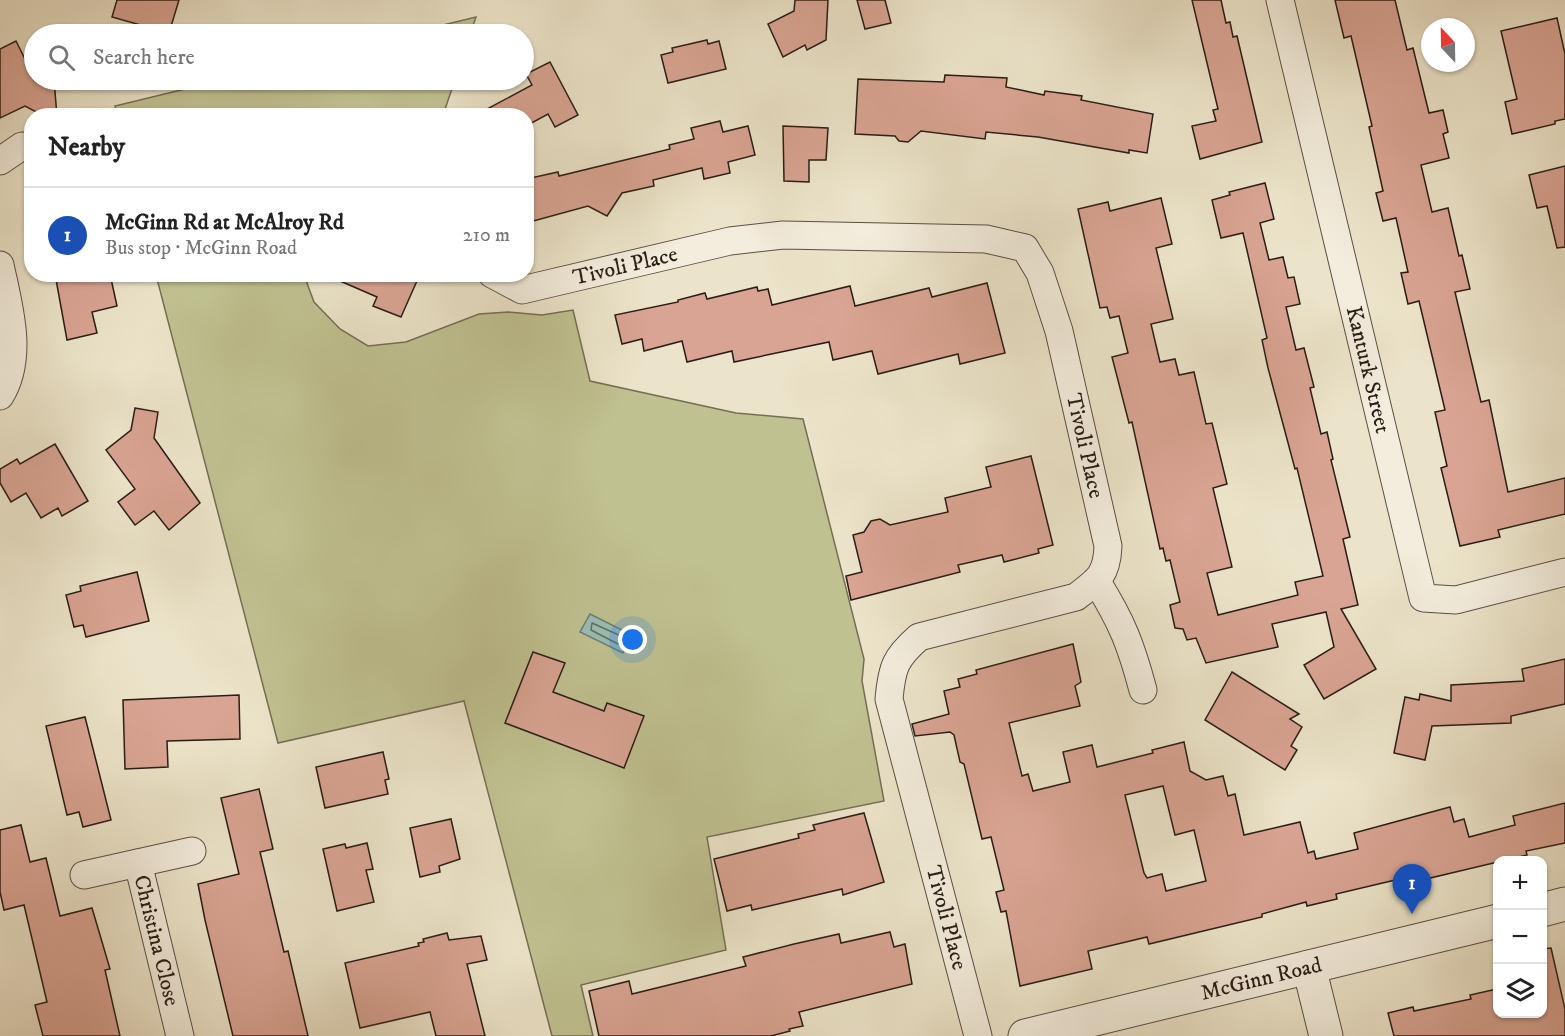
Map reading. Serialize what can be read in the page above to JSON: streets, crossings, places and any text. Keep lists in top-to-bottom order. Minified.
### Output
{"streets":{"street":["Tivoli Place","Kanturk Street","Christina Close","McGinn Road"]},"north":"top","page":{"search":"Search here","heading":"Nearby","list":[{"mark":"1","name":"McGinn Rd at McAlroy Rd","note":"Bus stop · McGinn Road","value":"210 m"}],"map_buttons":["+","−"],"pins":"1"}}
